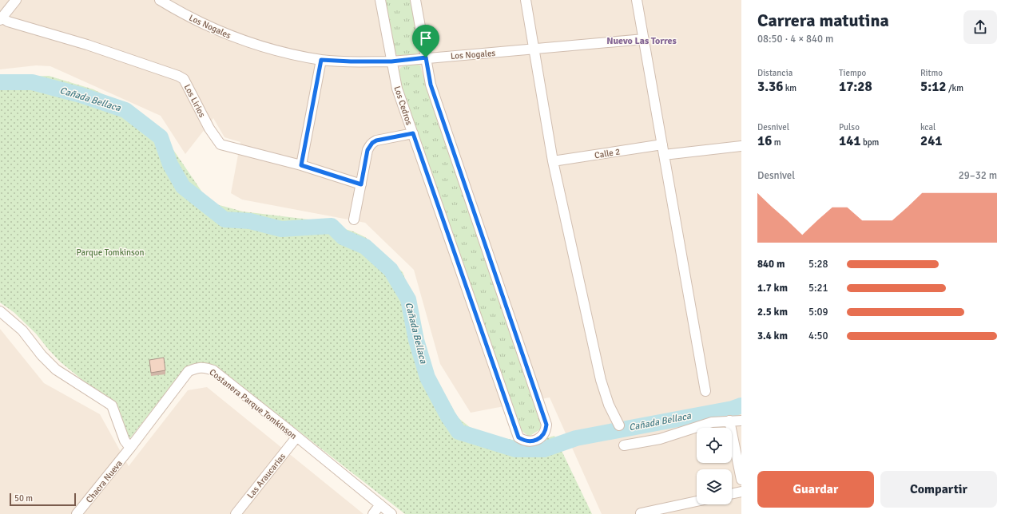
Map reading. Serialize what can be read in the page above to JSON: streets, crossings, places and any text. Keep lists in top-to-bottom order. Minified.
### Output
{"streets":{"street":["Los Nogales","Los Lirios","Los Cedros","Calle 2","Costanera Parque Tomkinson","Las Araucarias","Chacra Nueva"]},"crossings":[["Los Nogales","Los Cedros"],["Costanera Parque Tomkinson","Las Araucarias"],["Costanera Parque Tomkinson","Chacra Nueva"]],"districts":["Nuevo Las Torres"],"water":["Cañada Bellaca"],"parks":["Parque Tomkinson"],"scale_bar":"50 m","page":{"heading":["Carrera matutina","08:50 · 4 × 840 m"],"stats":[["Distancia","3.36 km"],["Tiempo","17:28"],["Ritmo","5:12 /km"],["Desnivel","16 m"],["Pulso","141 bpm"],["kcal","241"]],"chart":["Desnivel","29–32 m"],"list":[{"name":"840 m","note":"5:28"},{"name":"1.7 km","note":"5:21"},{"name":"2.5 km","note":"5:09"},{"name":"3.4 km","note":"4:50"}],"buttons":["Guardar","Compartir"],"scale":"50 m"}}
